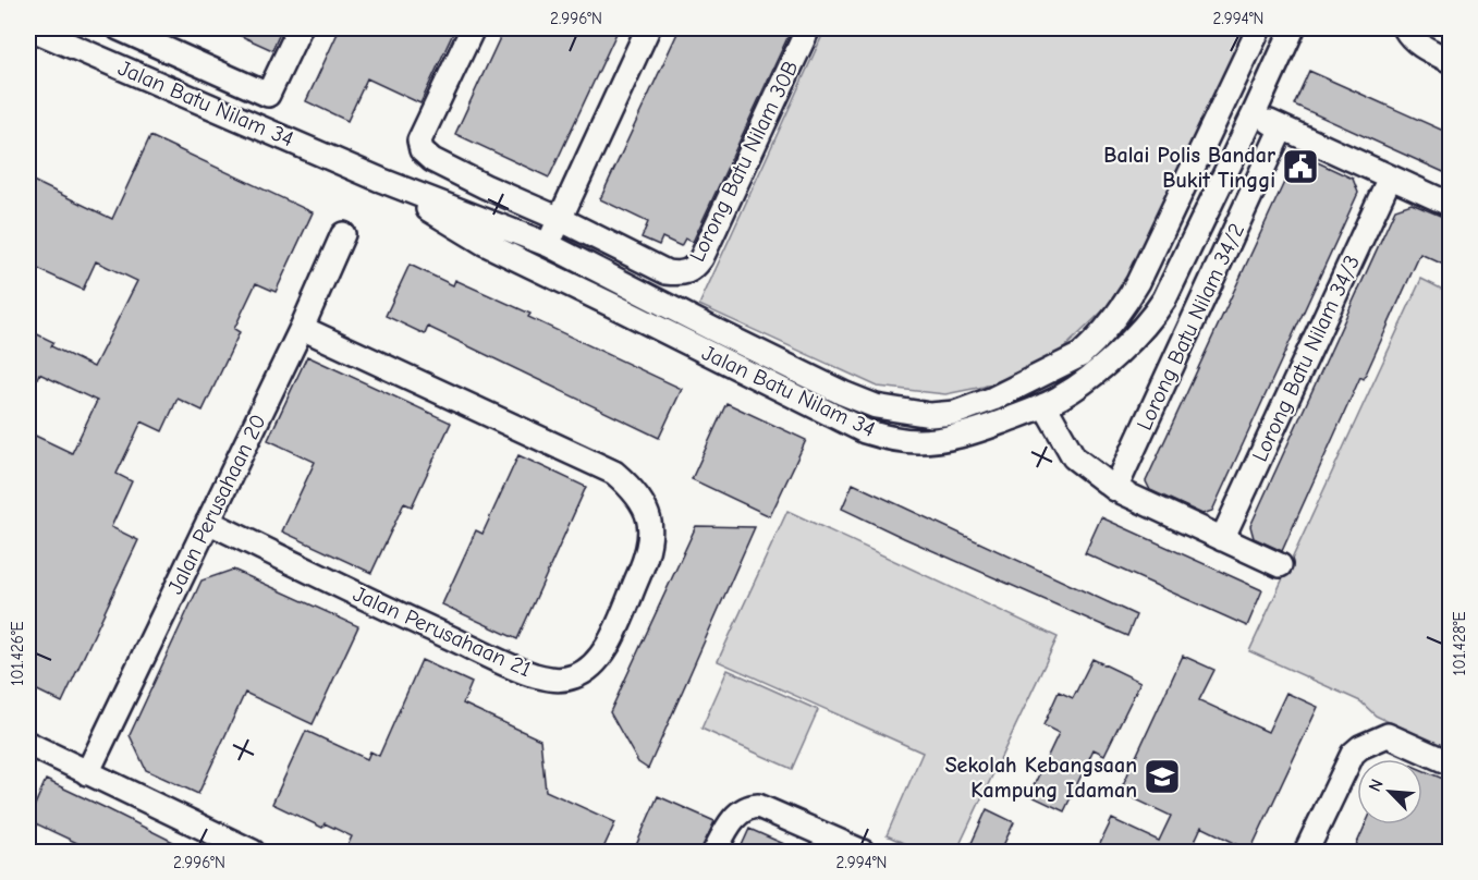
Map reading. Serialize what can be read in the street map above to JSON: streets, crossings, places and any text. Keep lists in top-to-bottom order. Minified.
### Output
{"streets":{"street":["Jalan Batu Nilam 34","Lorong Batu Nilam 30B","Lorong Batu Nilam 34/2","Lorong Batu Nilam 34/3","Jalan Perusahaan 20","Jalan Perusahaan 21"]},"crossings":[["Jalan Perusahaan 20","Jalan Perusahaan 21"]],"places":{"public building":["Balai Polis Bandar Bukit Tinggi"],"school or university":["Sekolah Kebangsaan Kampung Idaman"]},"north":"top left","coordinates":["2.996°N","2.994°N","101.428°E","101.426°E"]}
